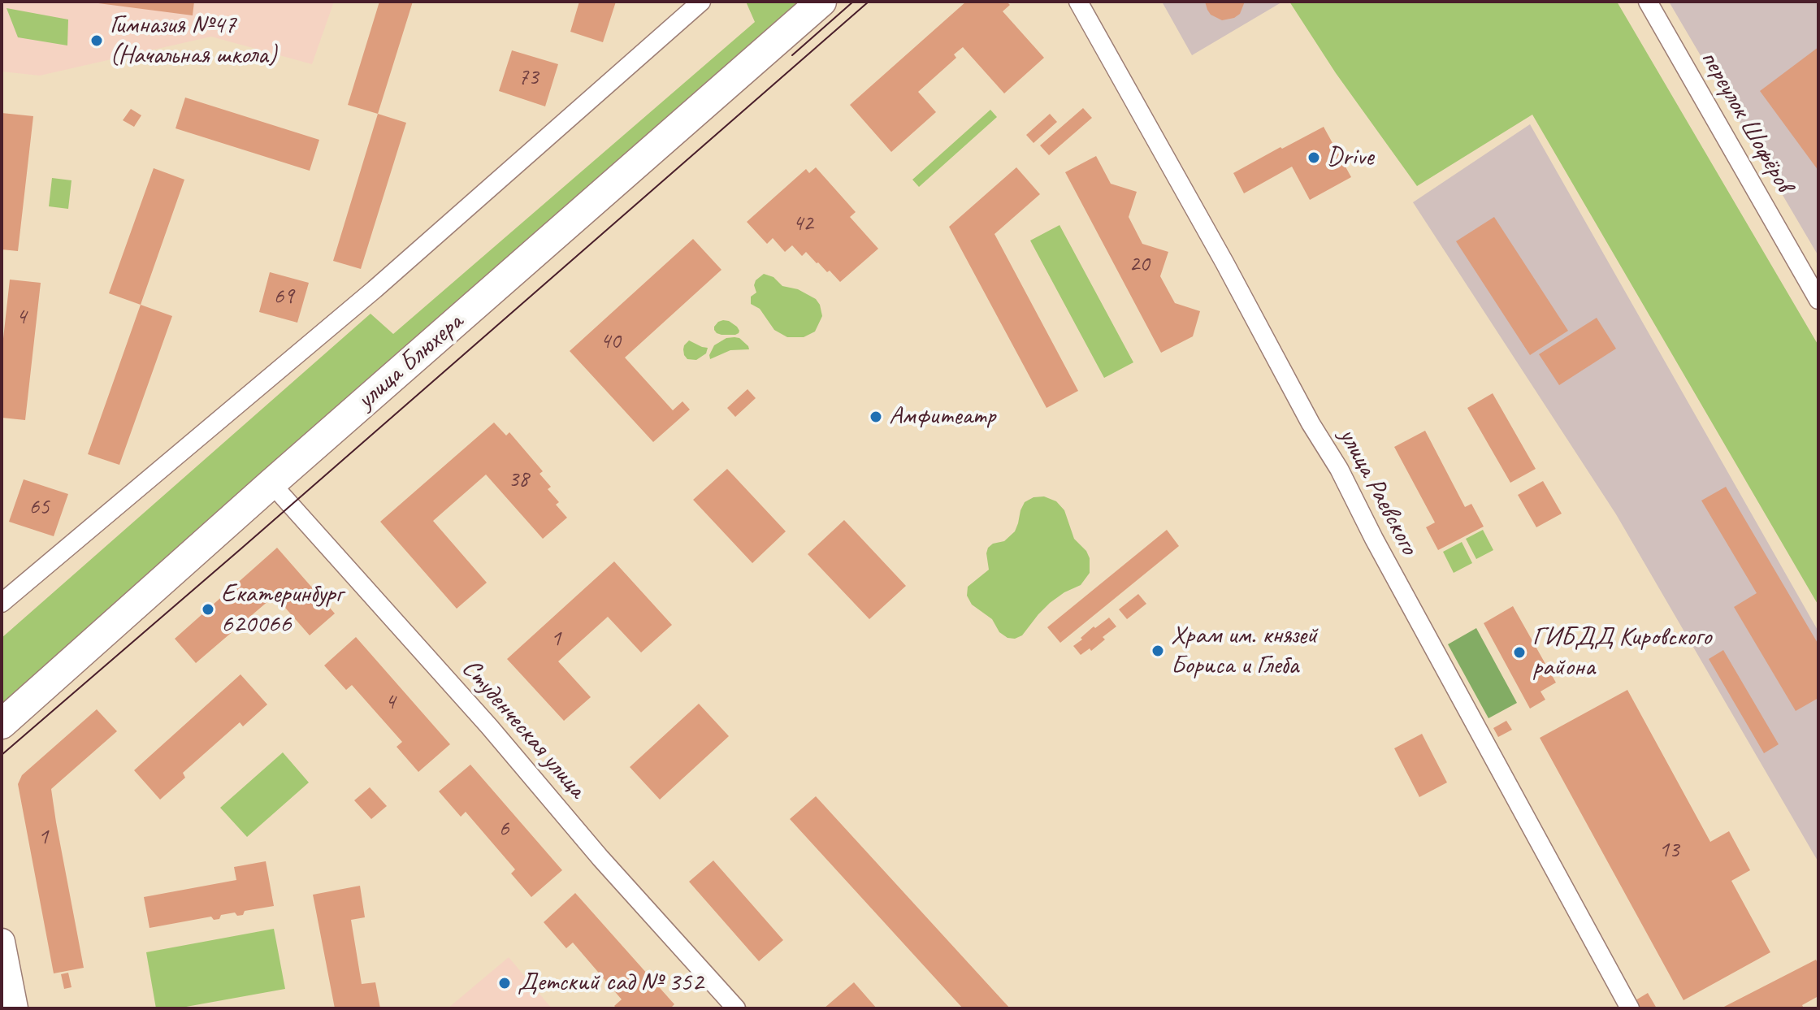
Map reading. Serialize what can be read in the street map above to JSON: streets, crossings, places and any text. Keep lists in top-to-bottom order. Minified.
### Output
{"streets":{"main road":["улица Блюхера"],"street":["переулок Шофёров","улица Раевского","Студенческая улица"]},"crossings":[["улица Блюхера","Студенческая улица"]],"places":["Гимназия №47 (Начальная школа)","Drive","Амфитеатр","Екатеринбург 620066","Храм им. князей Бориса и Глеба","ГИБДД Кировского района","Детский сад № 352"],"house_numbers":["73","42","20","69","4","40","38","65","1","4","6","1","13"]}
